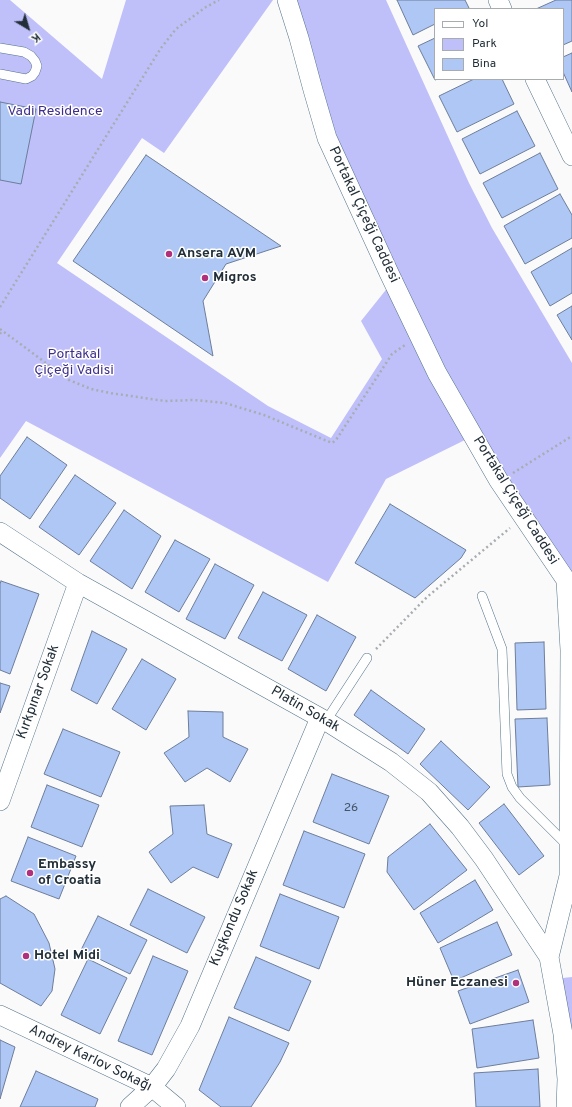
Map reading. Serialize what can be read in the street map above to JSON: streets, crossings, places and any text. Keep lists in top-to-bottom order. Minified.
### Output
{"streets":{"street":["Portakal Çiçeği Caddesi","Kırkpınar Sokak","Platin Sokak","Kuşkondu Sokak","Andrey Karlov Sokağı"]},"crossings":[["Portakal Çiçeği Caddesi","Platin Sokak"],["Kırkpınar Sokak","Platin Sokak"],["Platin Sokak","Kuşkondu Sokak"],["Kuşkondu Sokak","Andrey Karlov Sokağı"]],"parks":["Vadi Residence","Portakal Çiçeği Vadisi"],"places":["Ansera AVM","Migros","Embassy of Croatia","Hotel Midi","Hüner Eczanesi"],"house_numbers":["26"],"legend":["Yol","Park","Bina"],"north":"bottom right"}
